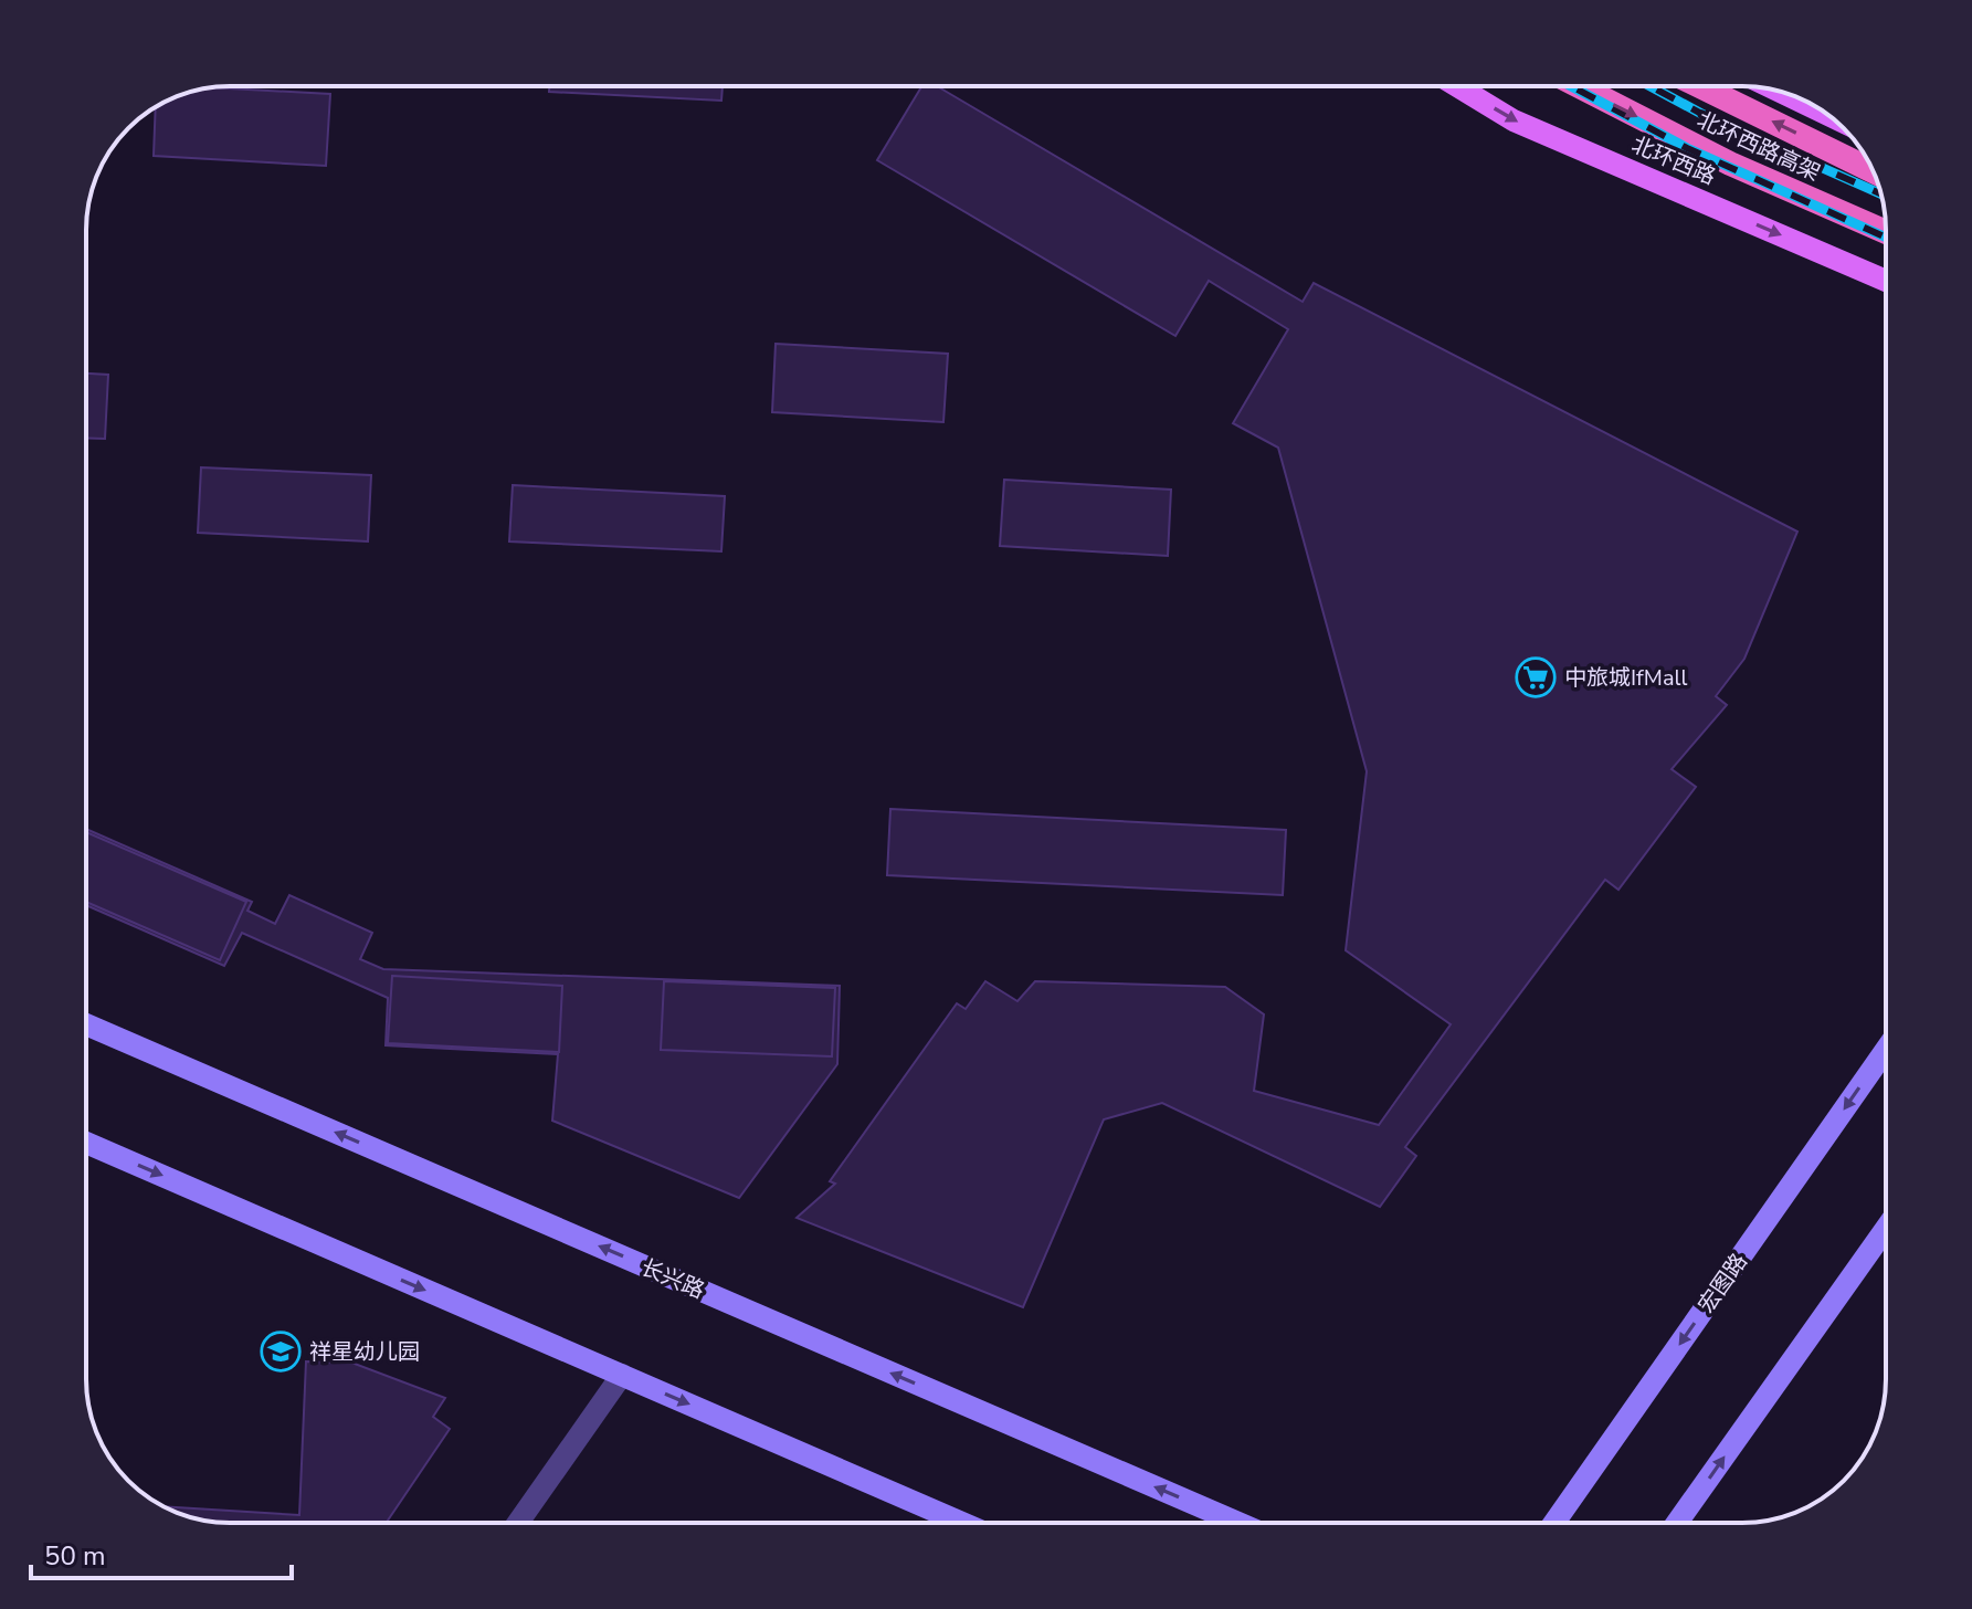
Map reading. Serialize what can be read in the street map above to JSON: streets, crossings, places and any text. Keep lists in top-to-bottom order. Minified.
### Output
{"streets":{"highway":["北环西路高架"],"main road":["北环西路","长兴路","宏图路"]},"one_way":["北环西路"],"places":{"supermarket":["中旅城IfMall"],"school or university":["祥星幼儿园"]},"scale_bar":"50 m"}
